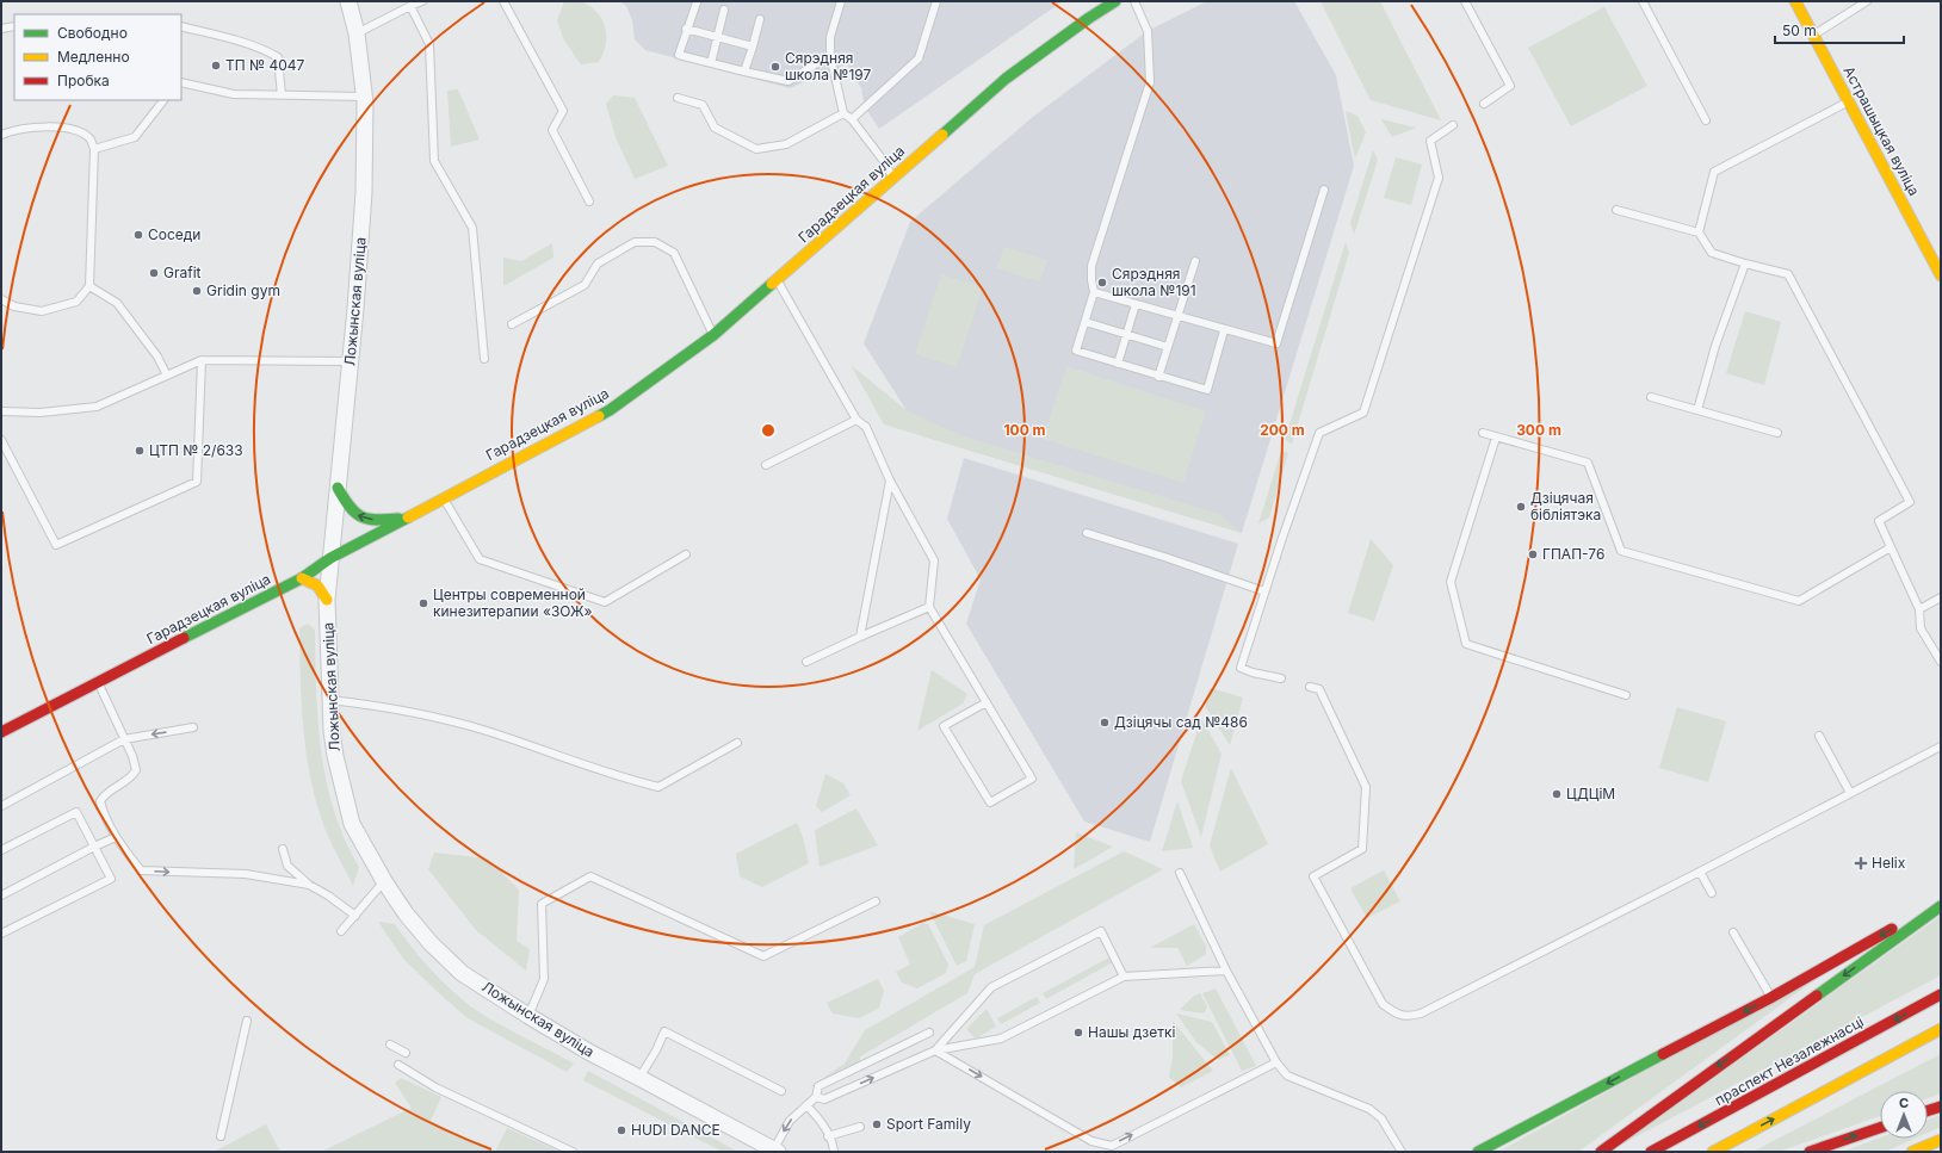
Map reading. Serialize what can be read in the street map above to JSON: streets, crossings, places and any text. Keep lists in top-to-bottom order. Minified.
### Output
{"streets":{"main road":["Астрашыцкая вуліца","Гарадзецкая вуліца","праспект Незалежнасці"],"street":["Ложынская вуліца"]},"crossings":[["Гарадзецкая вуліца","Ложынская вуліца"]],"places":{"other":["ТП № 4047","Сярэдняя школа №197","Соседи","Grafit","Сярэдняя школа №191","Gridin gym","ЦТП № 2/633","Дзіцячая бібліятэка","ГПАП-76","Центры современной кинезитерапии «ЗОЖ»","Дзіцячы сад №486","ЦДЦіМ","Нашы дзеткі","Sport Family","HUDI DANCE"],"health":["Helix"]},"legend":["Свободно","Медленно","Пробка"],"scale_bar":"50 m","north":"top","rings":["100 m","200 m","300 m"]}
